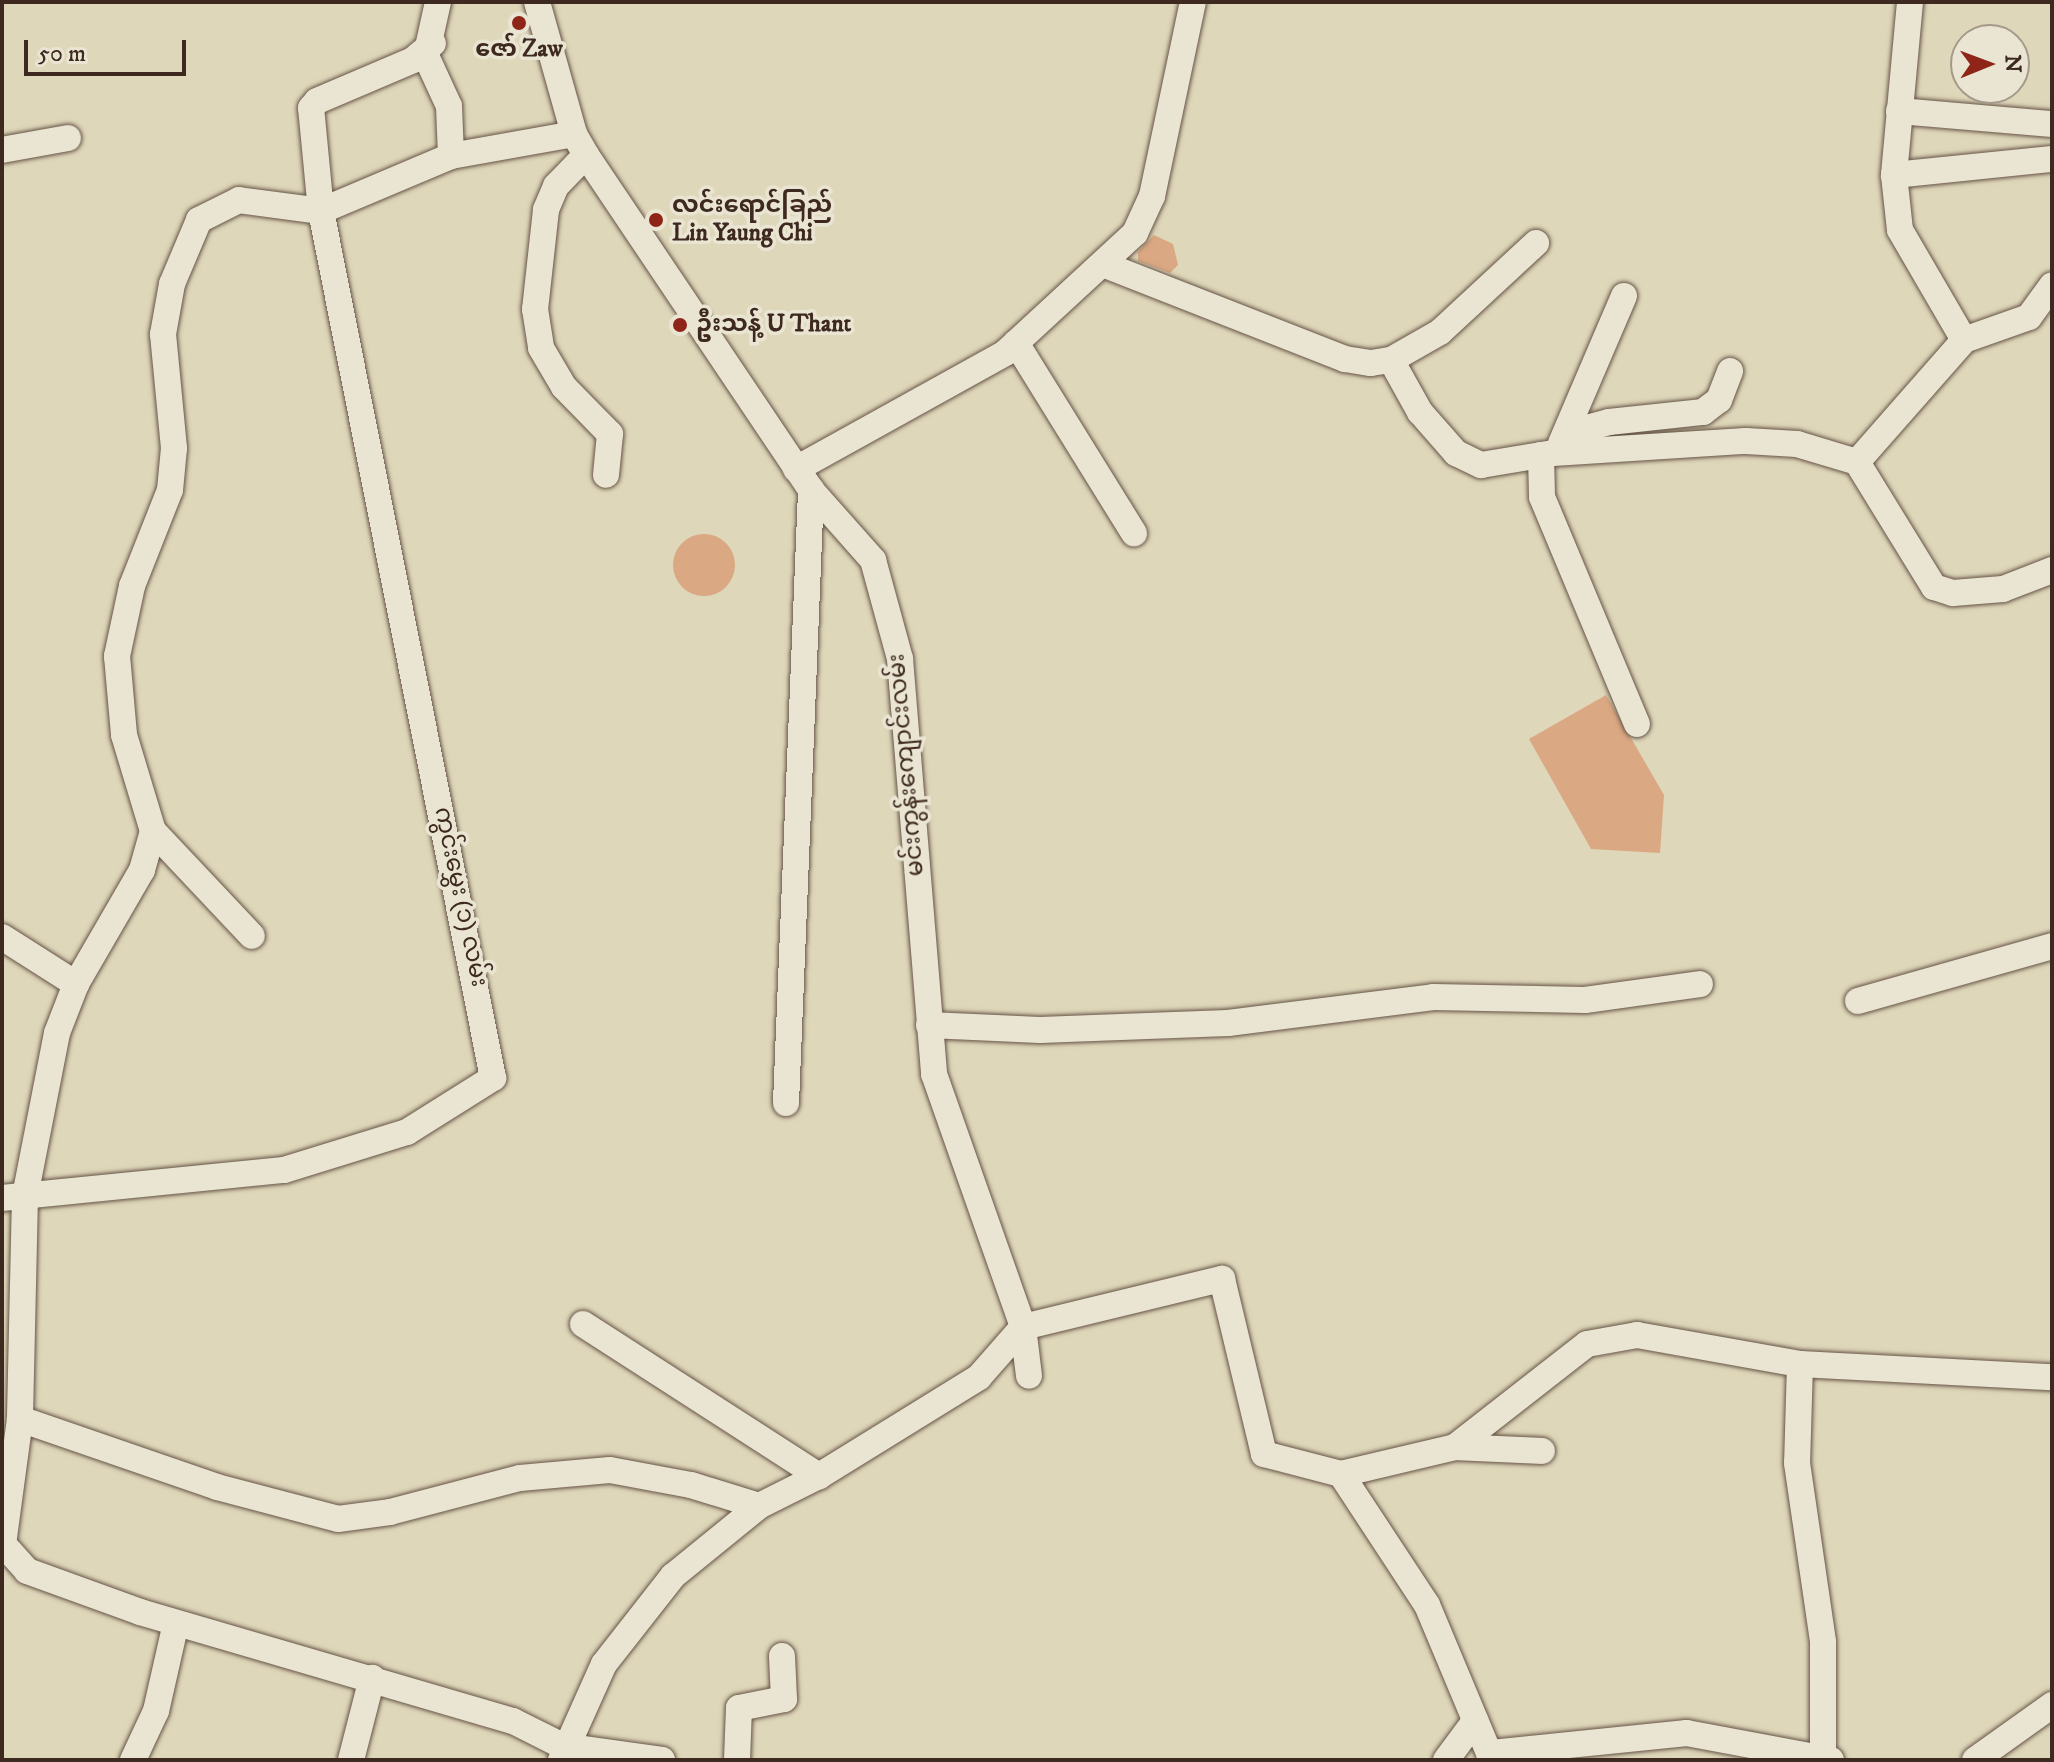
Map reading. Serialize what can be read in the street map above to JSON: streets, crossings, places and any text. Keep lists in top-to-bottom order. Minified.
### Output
{"streets":{"street":["မင်းကွန်းကျောင်းလမ်း","ကွင်းမွှေး (၁) လမ်း"]},"places":["ဇော် Zaw","လင်းရောင်ခြည် Lin Yaung Chi","ဦးသန့် U Thant"],"scale_bar":"50 m","north":"right"}
